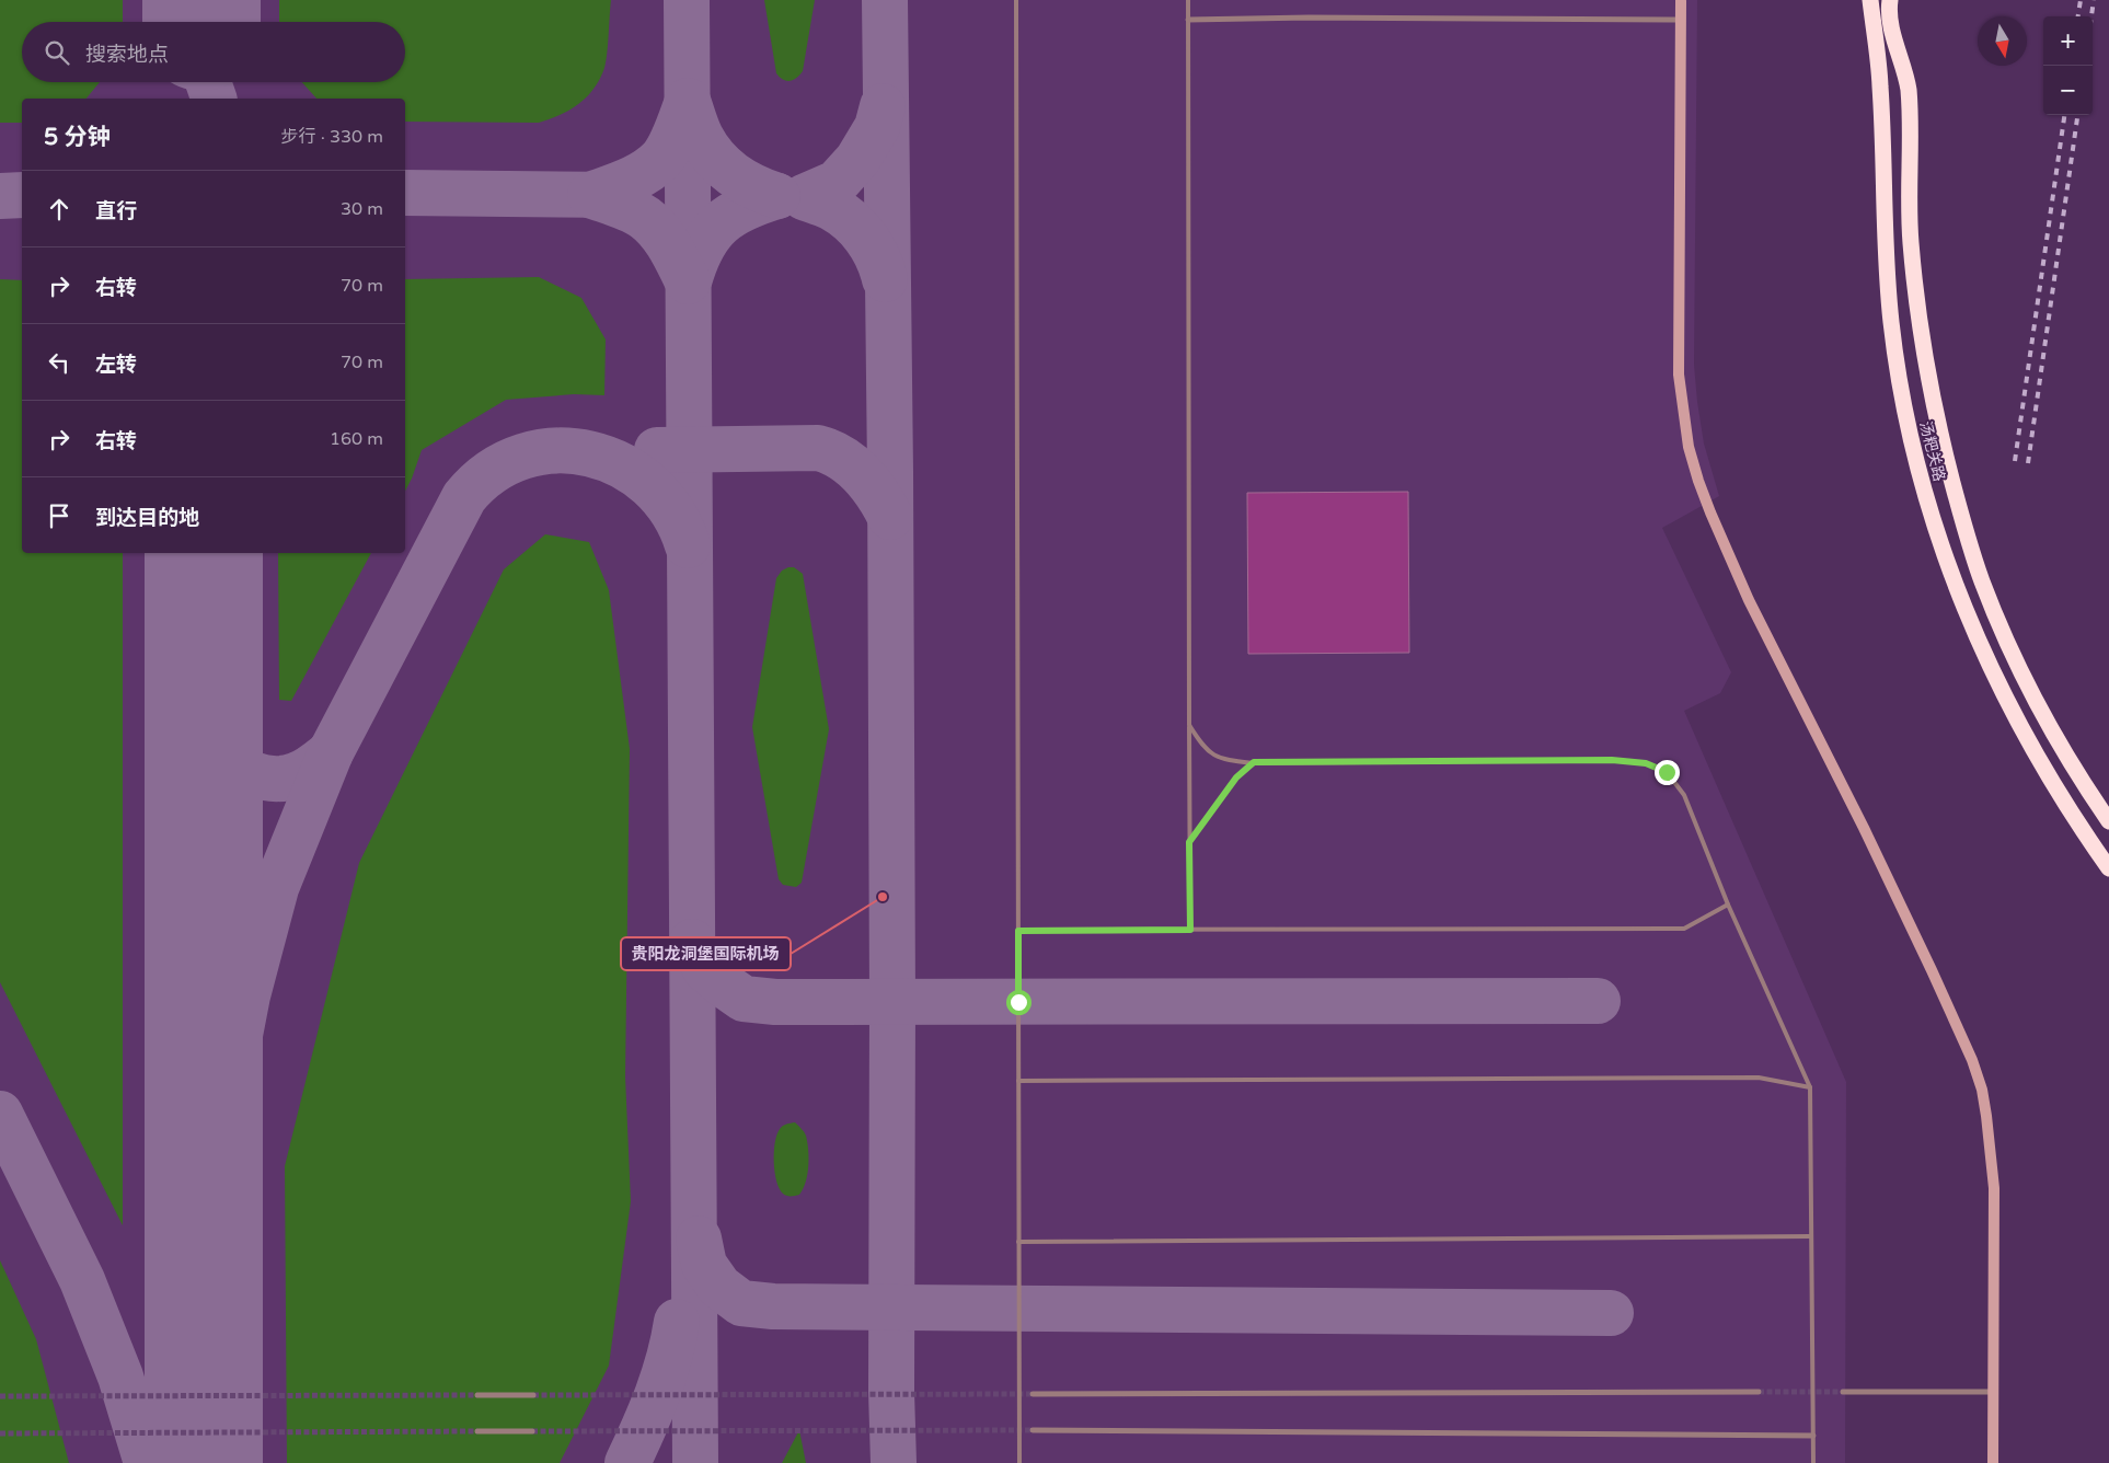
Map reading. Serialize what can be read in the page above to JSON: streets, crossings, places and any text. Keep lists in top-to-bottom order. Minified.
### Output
{"streets":{"highway":["汤粑关路"]},"places":["贵阳龙洞堡国际机场"],"north":"bottom","page":{"map_buttons":["+","−"],"search":"搜索地点","heading":["5 分钟","步行 · 330 m"],"list":[["直行","30 m"],["右转","70 m"],["左转","70 m"],["右转","160 m"],"到达目的地"]}}
